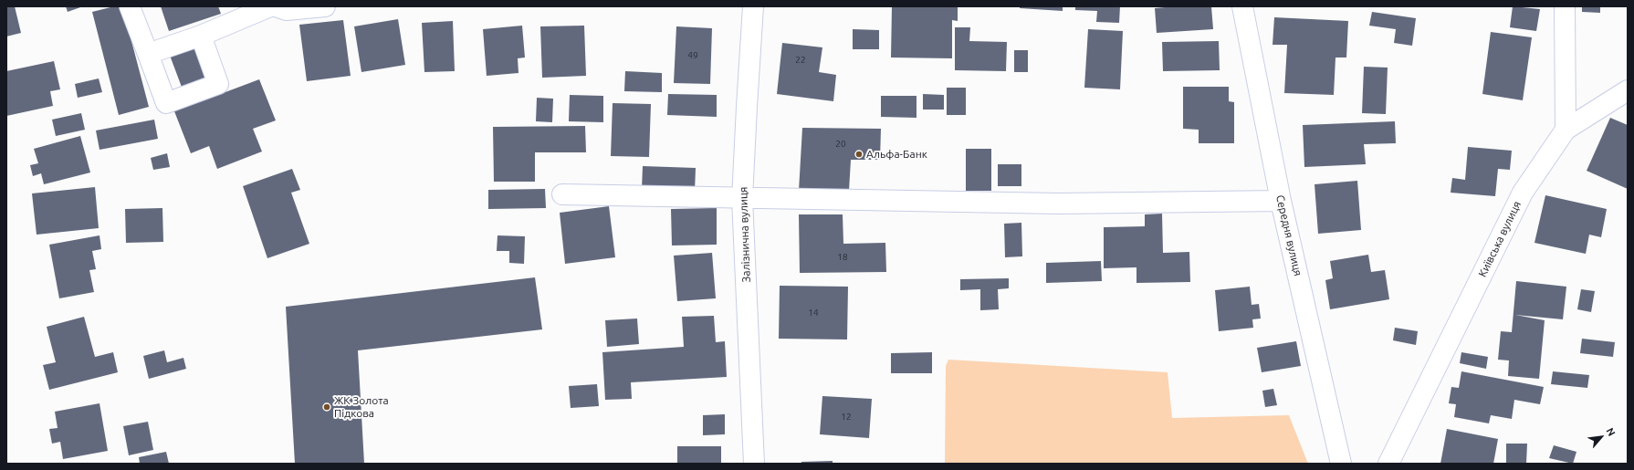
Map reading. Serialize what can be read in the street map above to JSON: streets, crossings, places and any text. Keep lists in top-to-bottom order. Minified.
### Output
{"streets":{"street":["Залізнична вулиця","Середня вулиця","Київська вулиця"]},"places":["Альфа-Банк","ЖК Золота Підкова"],"house_numbers":["49","22","20","18","14","12"],"north":"top right"}
